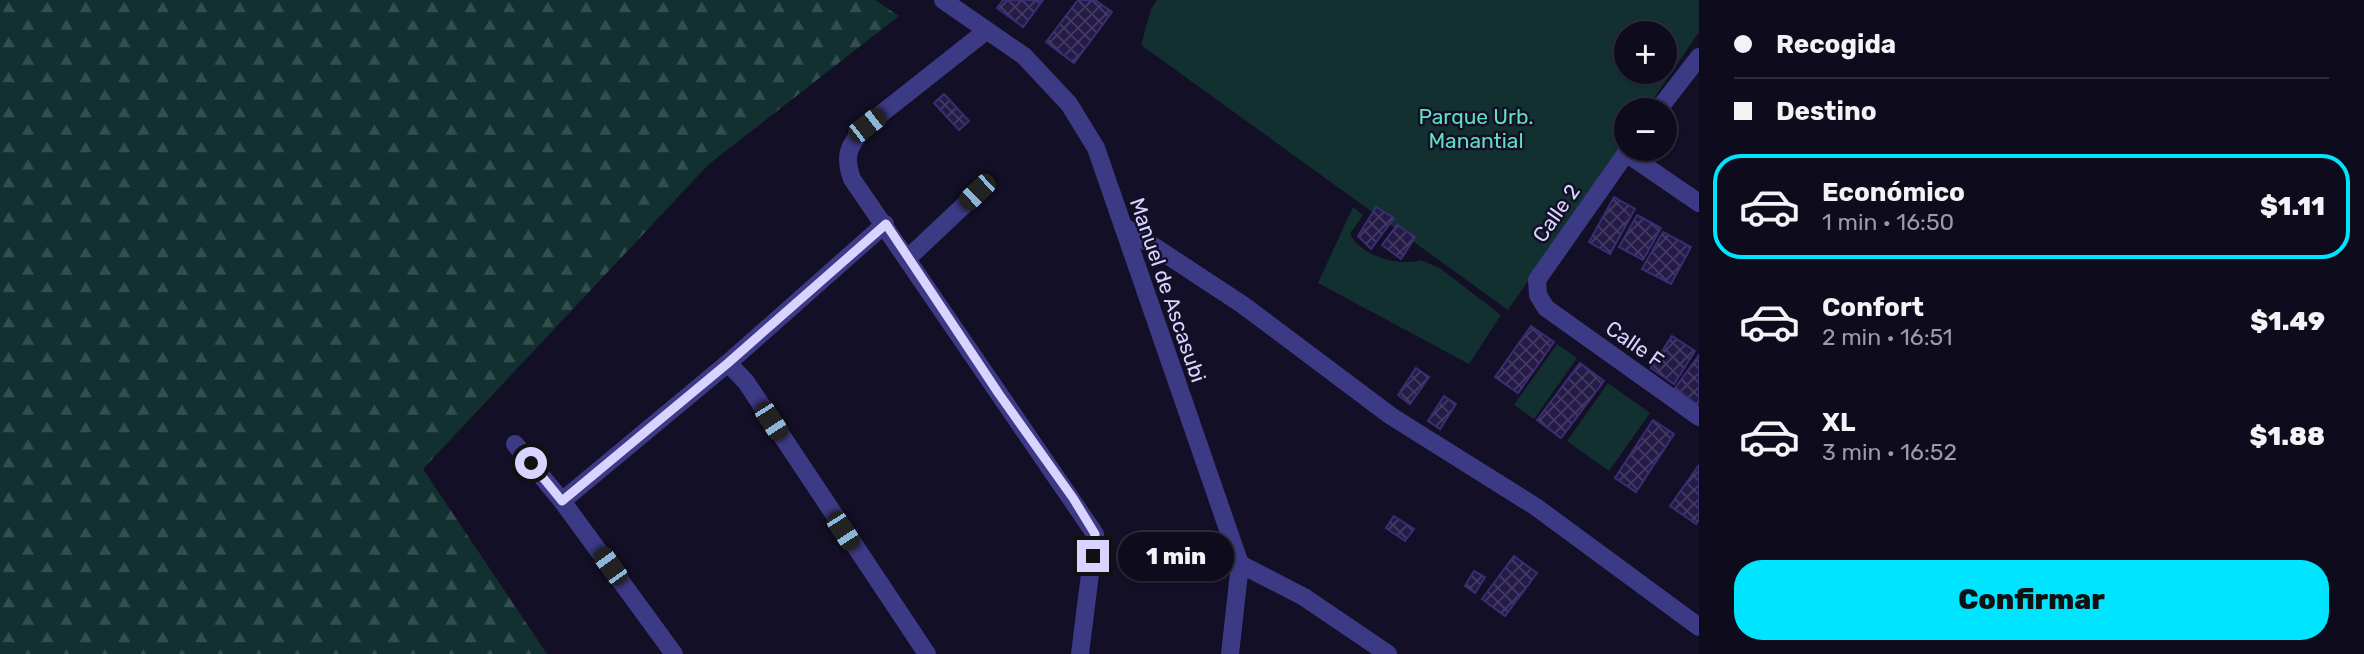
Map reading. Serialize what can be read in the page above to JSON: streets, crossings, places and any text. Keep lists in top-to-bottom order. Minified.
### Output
{"streets":{"street":["Calle 2","Manuel de Ascasubi","Calle F"]},"crossings":[["Calle 2","Calle F"]],"parks":["Parque Urb. Manantial"],"page":{"banner":["Recogida","Destino"],"map_buttons":["+","−"],"list":[{"name":"Económico","note":"1 min · 16:50","value":"$1.11"},{"name":"Confort","note":"2 min · 16:51","value":"$1.49"},{"name":"XL","note":"3 min · 16:52","value":"$1.88"}],"bubble":"1 min","buttons":"Confirmar"}}
